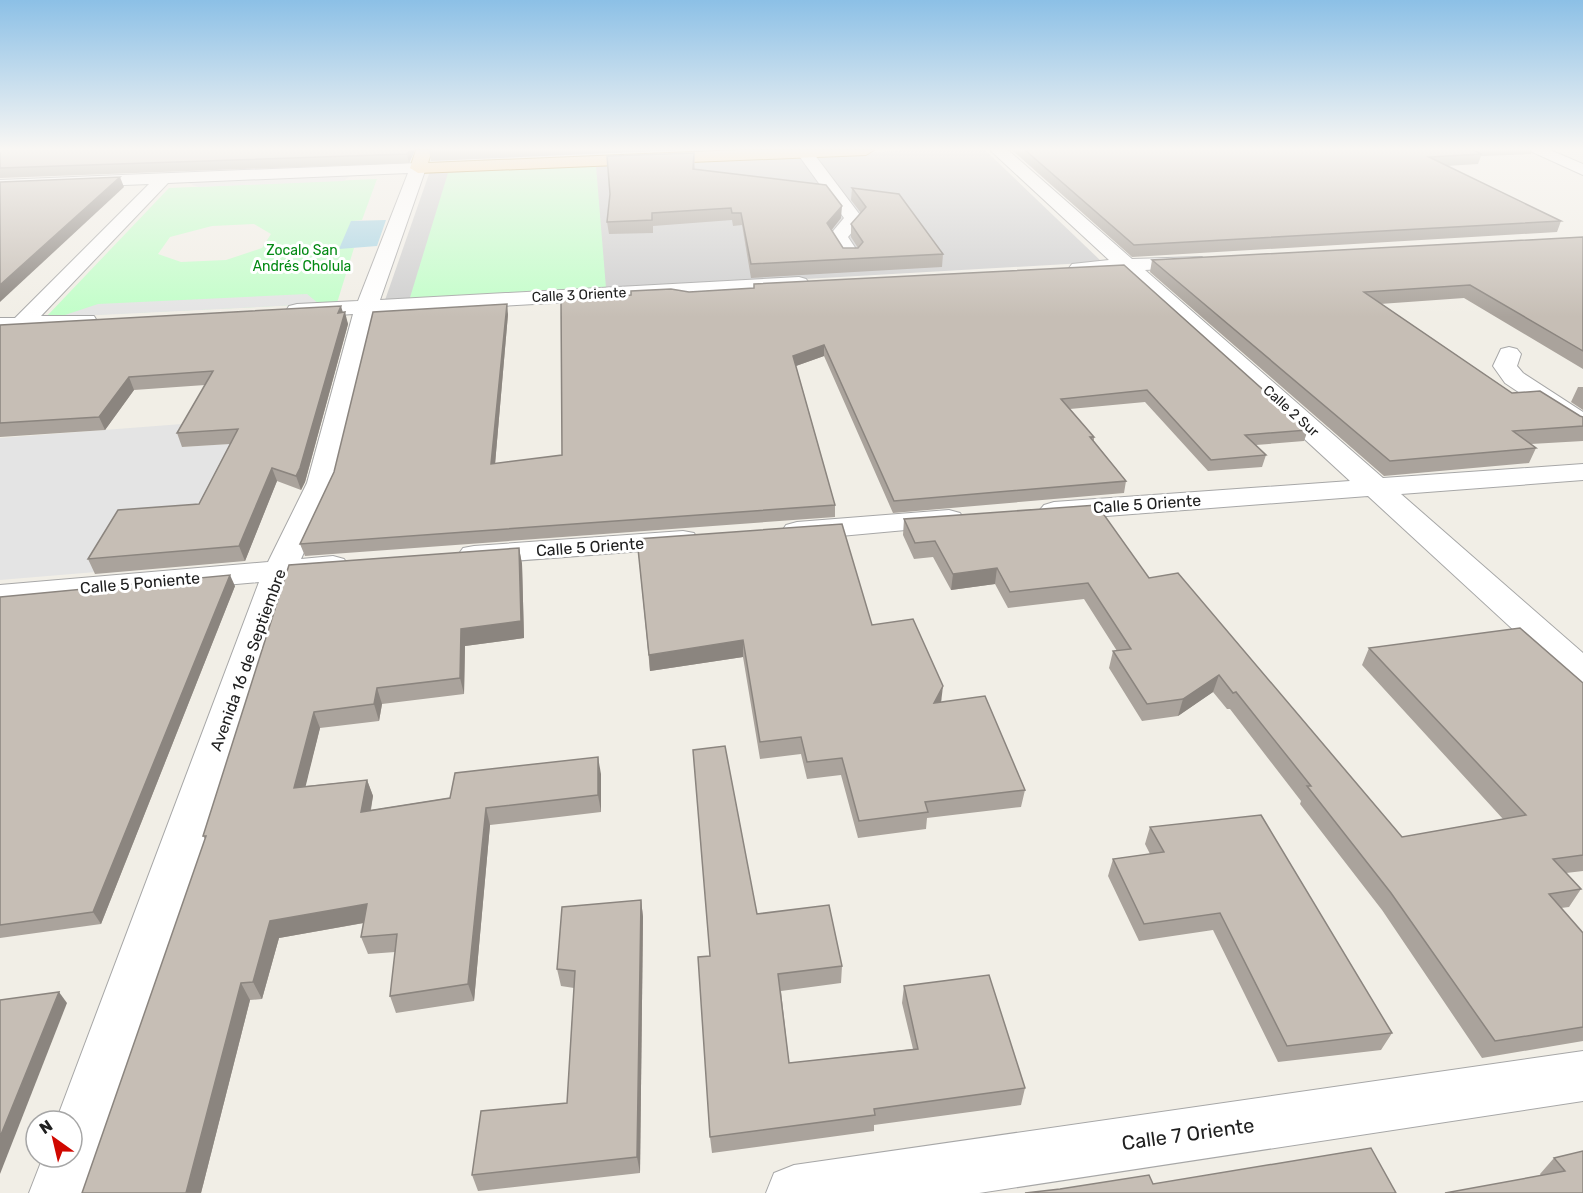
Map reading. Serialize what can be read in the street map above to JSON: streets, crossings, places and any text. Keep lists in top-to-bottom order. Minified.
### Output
{"streets":{"street":["Calle 3 Oriente","Calle 2 Sur","Calle 5 Oriente","Calle 5 Poniente","Avenida 16 de Septiembre","Calle 7 Oriente"]},"crossings":[["Calle 3 Oriente","Avenida 16 de Septiembre"],["Calle 2 Sur","Calle 5 Oriente"],["Calle 5 Poniente","Avenida 16 de Septiembre"]],"parks":["Zocalo San Andrés Cholula"],"north":"top left"}
